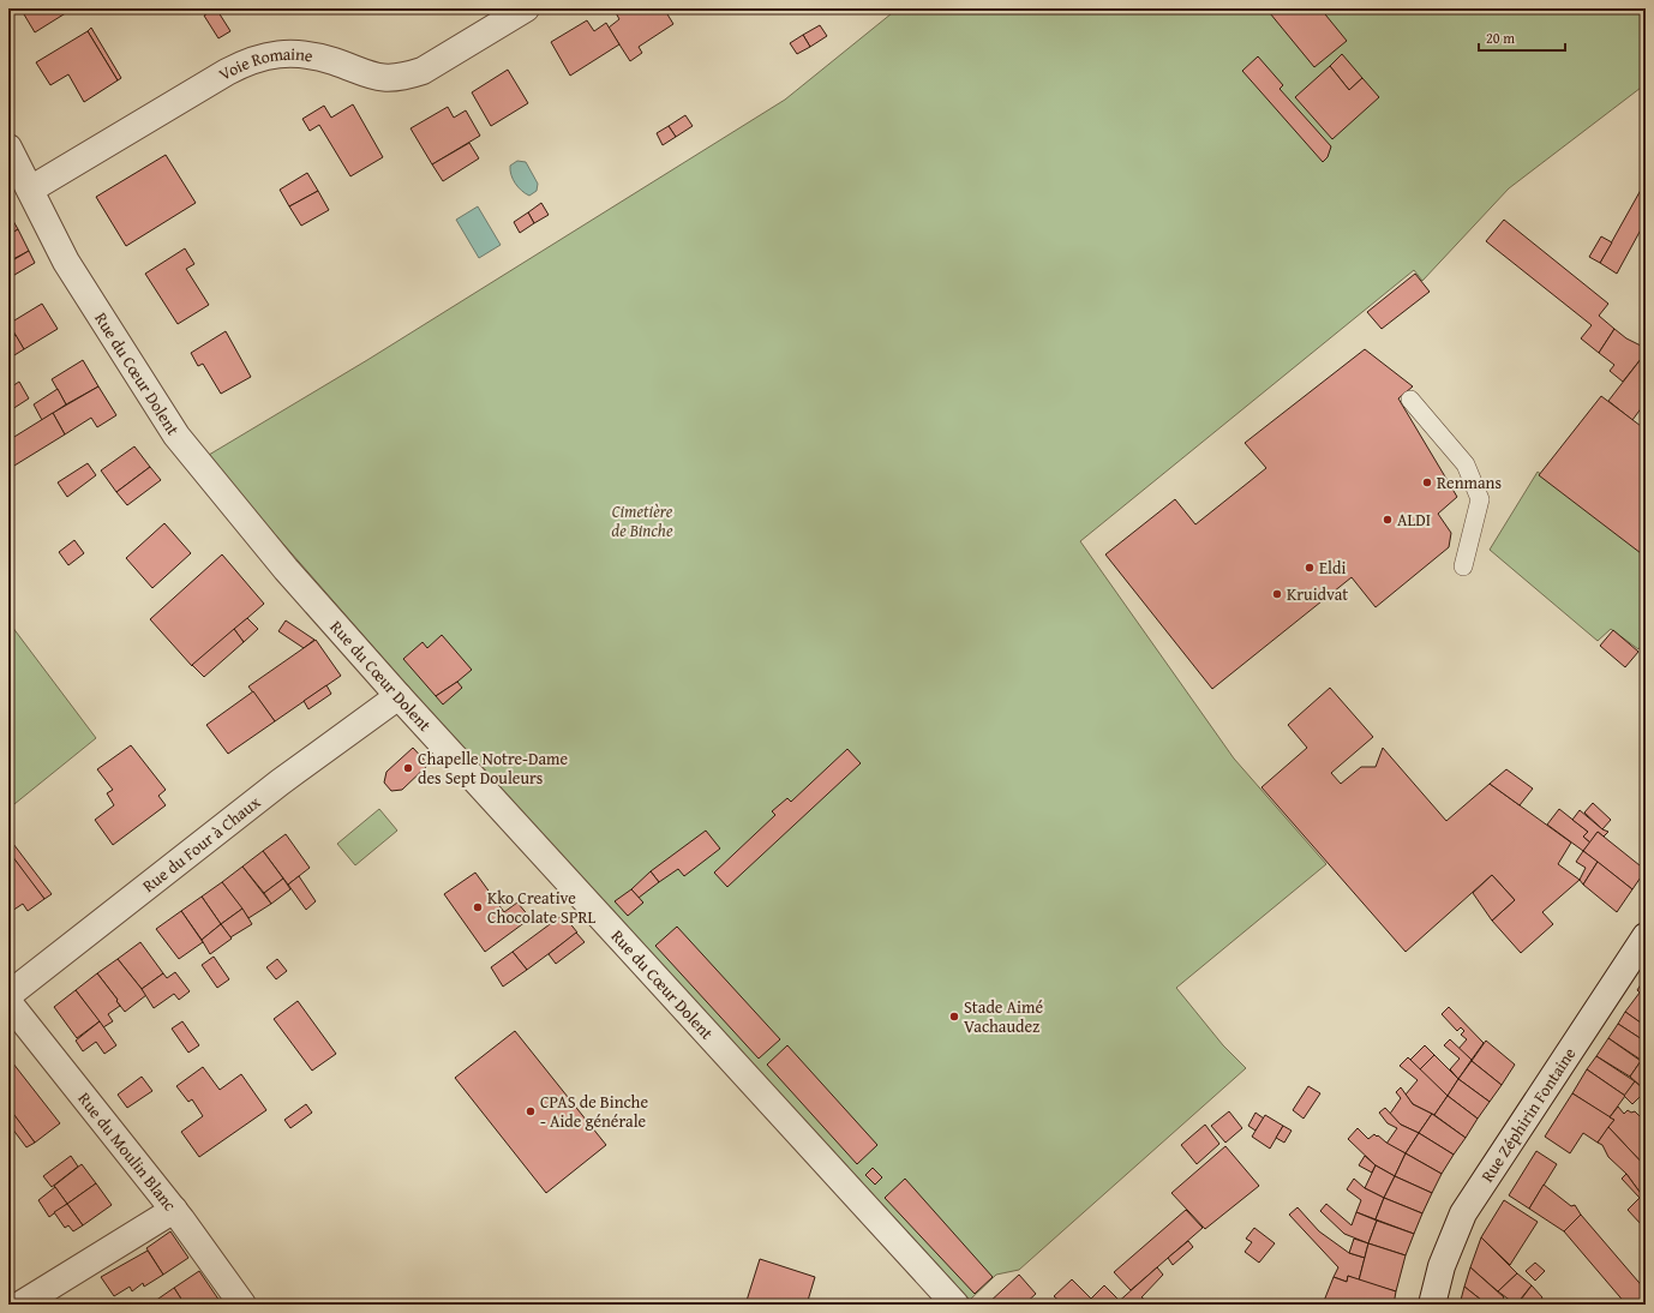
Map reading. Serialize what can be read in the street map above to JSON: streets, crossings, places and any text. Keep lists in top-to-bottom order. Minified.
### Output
{"streets":{"street":["Voie Romaine","Rue du Cœur Dolent","Rue du Four à Chaux","Rue Zéphirin Fontaine","Rue du Moulin Blanc"]},"crossings":[["Voie Romaine","Rue du Cœur Dolent"],["Rue du Cœur Dolent","Rue du Four à Chaux"]],"parks":["Cimetière de Binche"],"places":["Renmans","ALDI","Eldi","Kruidvat","Chapelle Notre-Dame des Sept Douleurs","Kko Creative Chocolate SPRL","Stade Aimé Vachaudez","CPAS de Binche - Aide générale"],"scale_bar":"20 m"}
